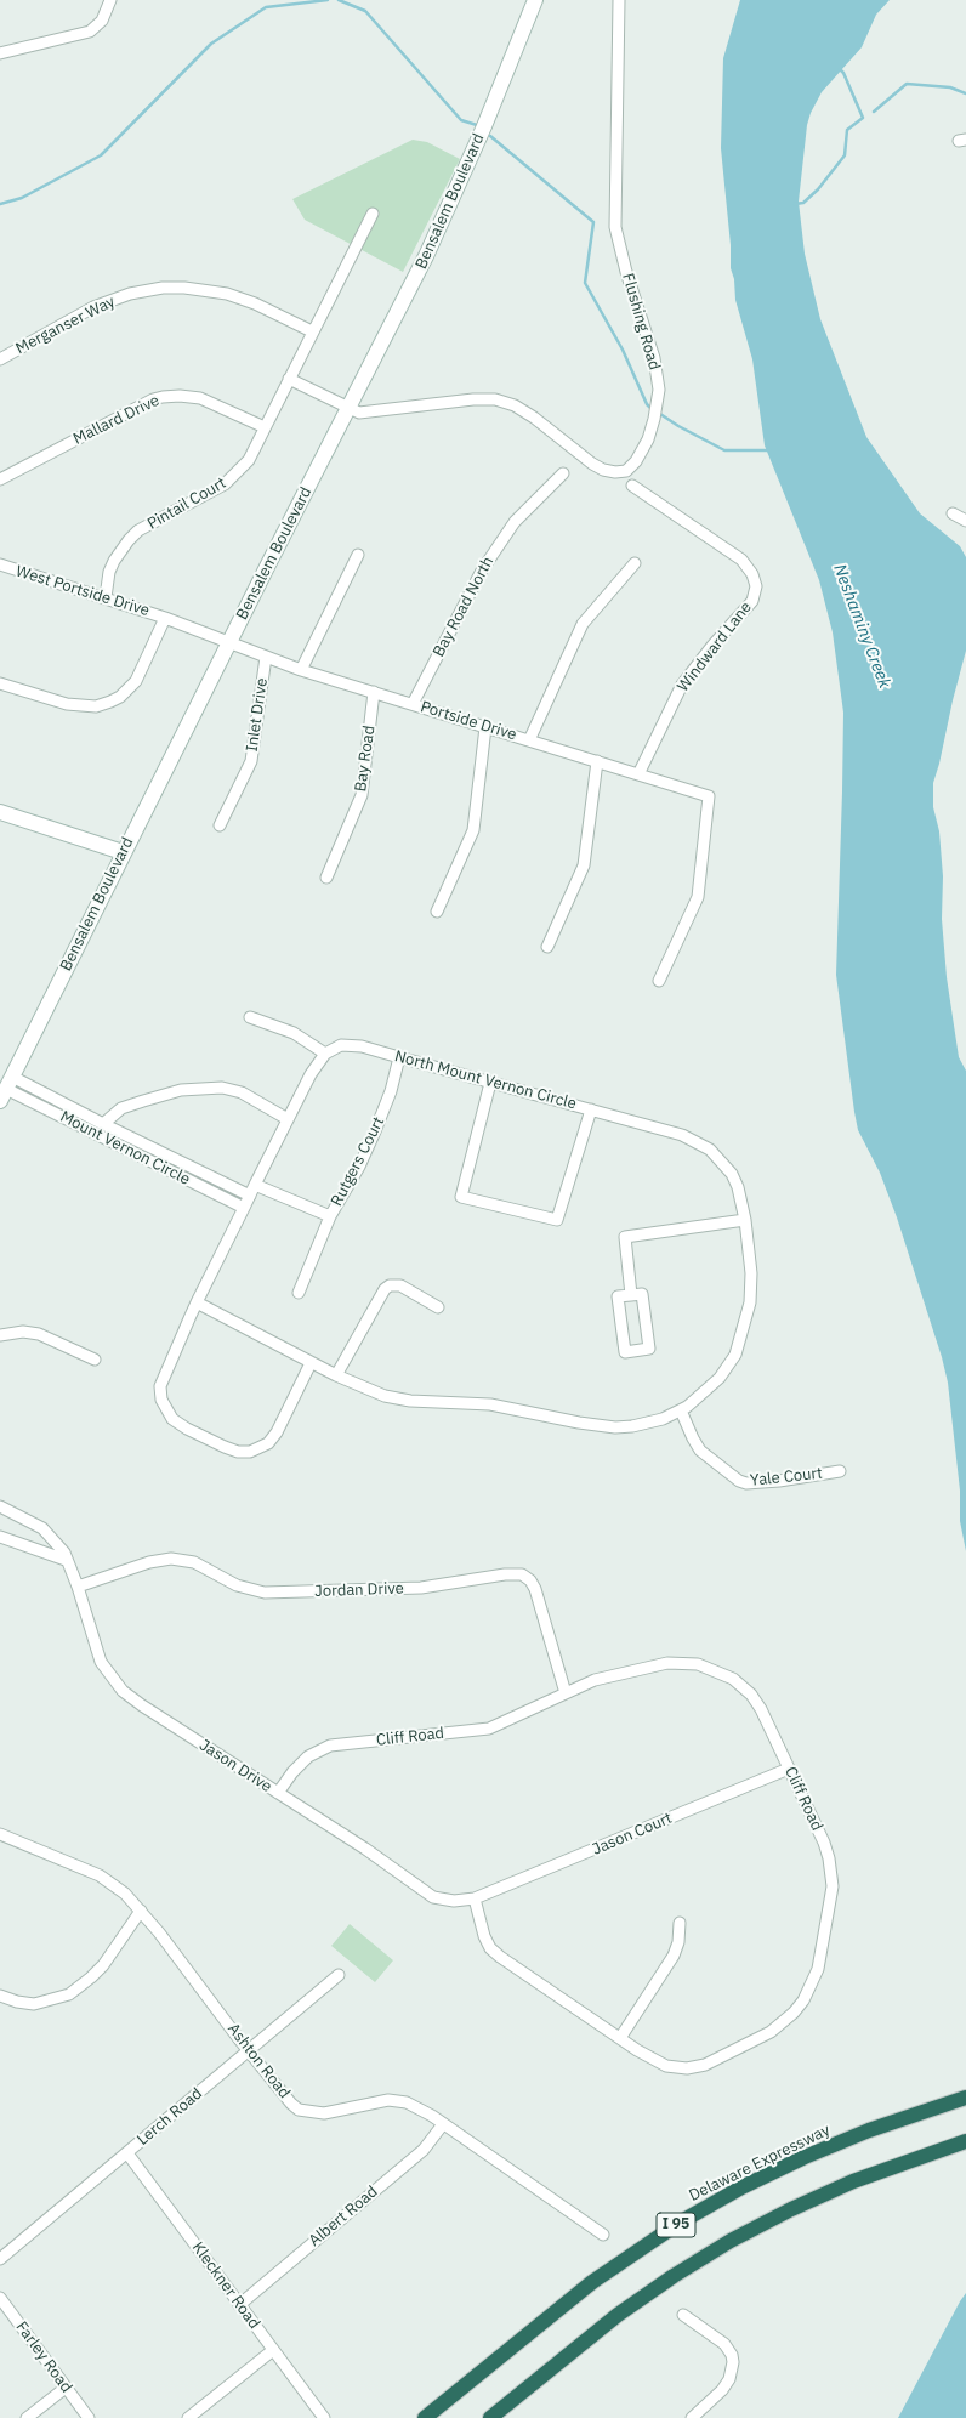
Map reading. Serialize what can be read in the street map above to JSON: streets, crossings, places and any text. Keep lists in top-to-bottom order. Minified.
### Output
{"streets":{"highway":["Delaware Expressway","I 95"],"main road":["Bensalem Boulevard"],"street":["Flushing Road","Merganser Way","Mallard Drive","Pintail Court","West Portside Drive","Bay Road North","Windward Lane","Inlet Drive","Portside Drive","Bay Road","North Mount Vernon Circle","Mount Vernon Circle","Rutgers Court","Yale Court","Jordan Drive","Cliff Road","Jason Drive","Jason Court","Ashton Road","Lerch Road","Albert Road","Kleckner Road","Farley Road"]},"crossings":[["Bensalem Boulevard","Flushing Road"],["Bensalem Boulevard","West Portside Drive"],["Bensalem Boulevard","Portside Drive"],["Bensalem Boulevard","Mount Vernon Circle"],["Flushing Road","Pintail Court"],["Merganser Way","Pintail Court"],["Mallard Drive","Pintail Court"],["Pintail Court","West Portside Drive"],["West Portside Drive","Portside Drive"],["Bay Road North","Portside Drive"],["Windward Lane","Portside Drive"],["Inlet Drive","Portside Drive"],["Portside Drive","Bay Road"],["North Mount Vernon Circle","Rutgers Court"],["North Mount Vernon Circle","Yale Court"],["Jordan Drive","Cliff Road"],["Jordan Drive","Jason Drive"],["Cliff Road","Jason Drive"],["Cliff Road","Jason Court"],["Jason Drive","Jason Court"],["Ashton Road","Lerch Road"],["Ashton Road","Albert Road"],["Lerch Road","Kleckner Road"],["Albert Road","Kleckner Road"]],"water":["Neshaminy Creek"]}
